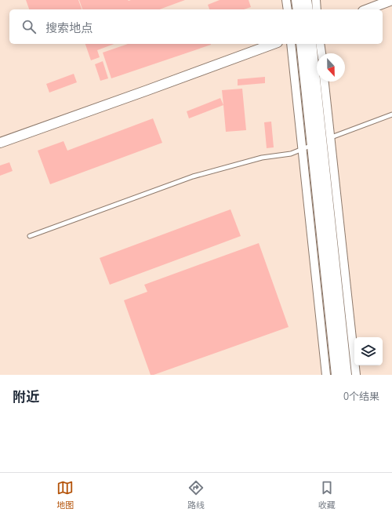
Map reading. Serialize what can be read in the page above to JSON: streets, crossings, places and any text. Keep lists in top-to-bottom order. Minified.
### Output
{"north":"bottom","page":{"search":"搜索地点","heading":["附近","0个结果"],"nav":["地图","路线","收藏"]}}
